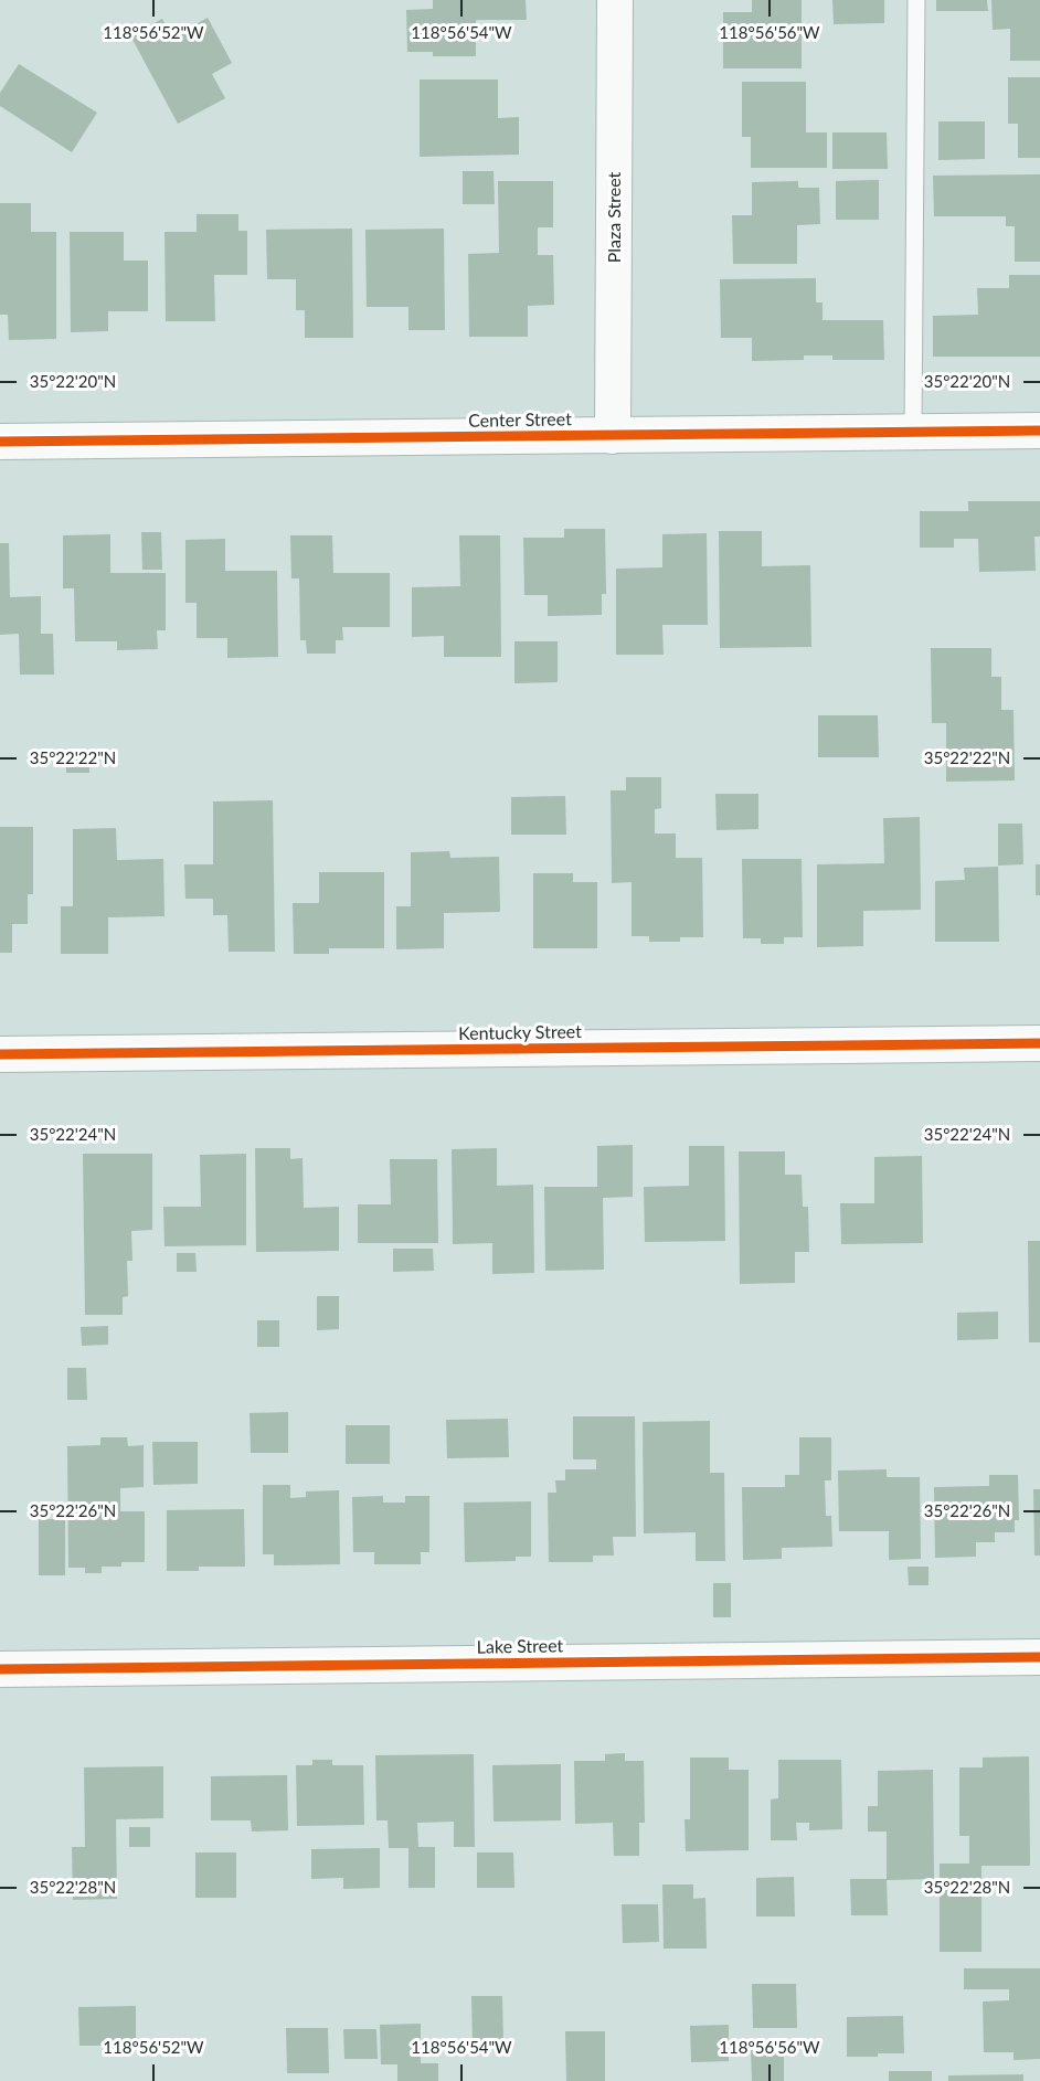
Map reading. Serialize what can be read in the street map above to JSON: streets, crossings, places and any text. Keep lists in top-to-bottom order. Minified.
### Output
{"streets":{"street":["Plaza Street","Center Street","Kentucky Street","Lake Street"]},"crossings":[["Plaza Street","Center Street"]],"coordinates":["118°56'52\"W","118°56'54\"W","118°56'56\"W","35°22'20\"N","35°22'22\"N","35°22'24\"N","35°22'26\"N","35°22'28\"N"]}
